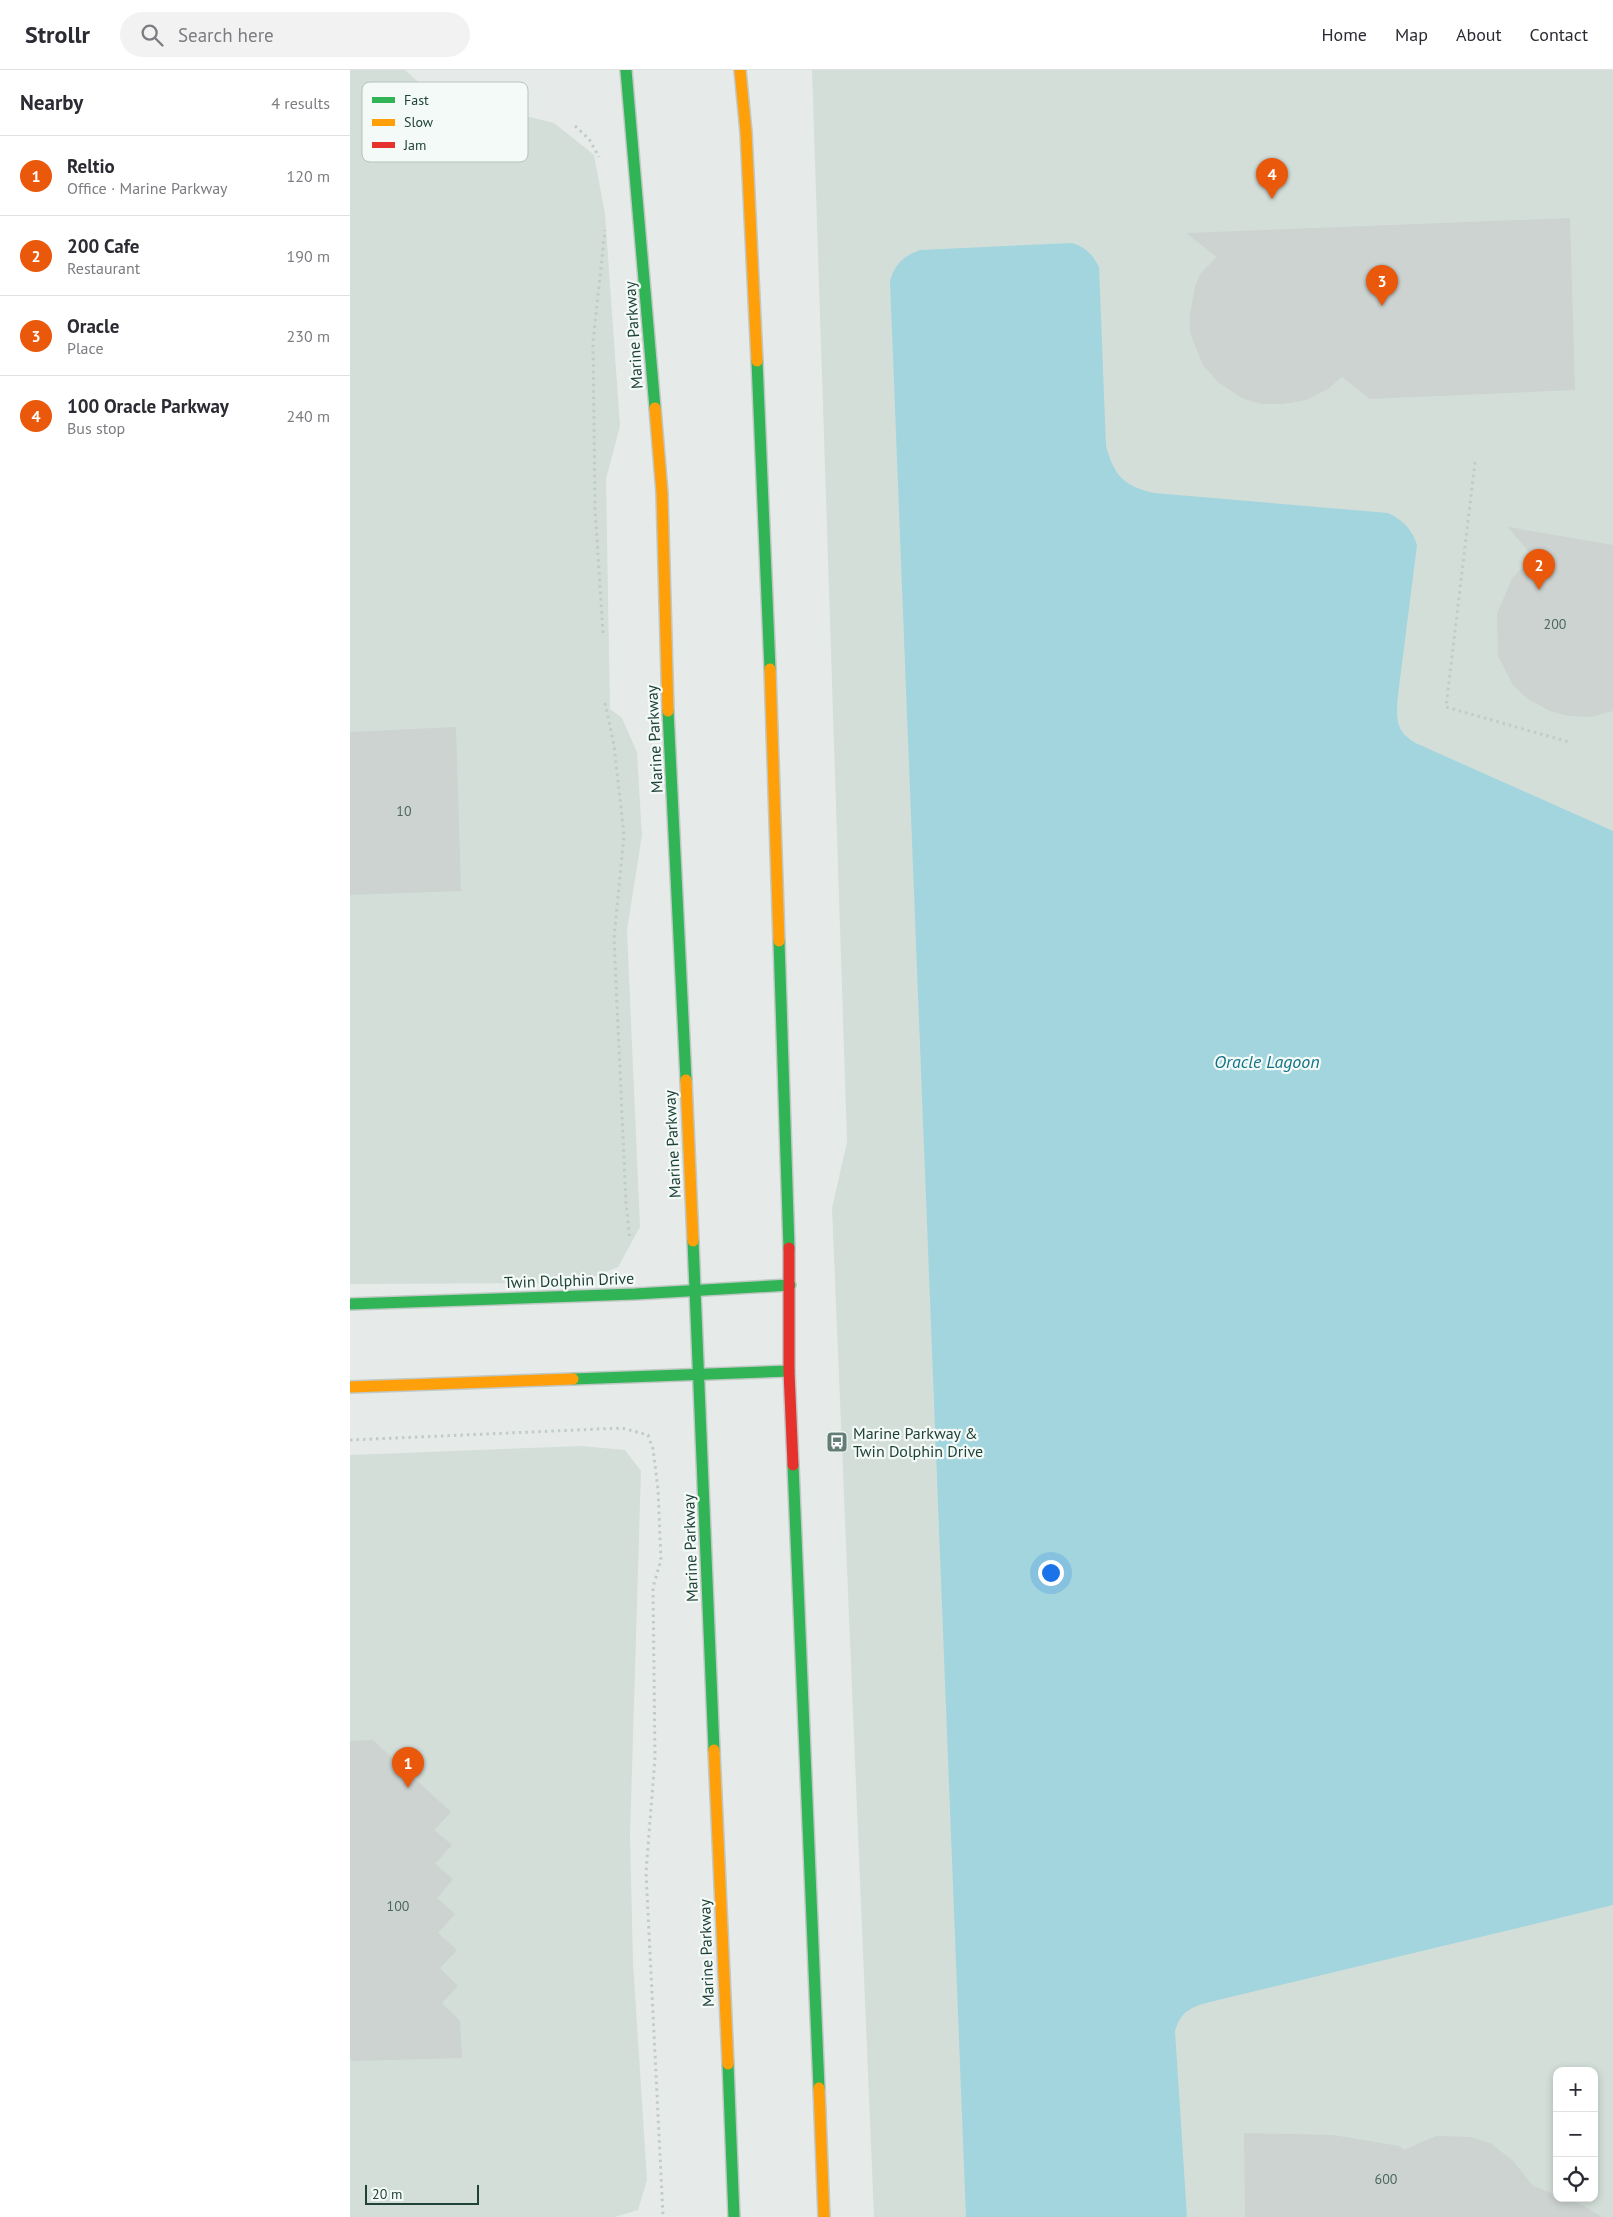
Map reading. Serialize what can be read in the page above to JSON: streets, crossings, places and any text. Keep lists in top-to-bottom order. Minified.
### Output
{"streets":{"main road":["Marine Parkway","Twin Dolphin Drive"]},"crossings":[["Marine Parkway","Twin Dolphin Drive"]],"water":["Oracle Lagoon"],"places":{"bus stop":["Marine Parkway & Twin Dolphin Drive"]},"house_numbers":["200","10","100","600"],"legend":["Fast","Slow","Jam"],"scale_bar":"20 m","page":{"header":"Strollr","search":"Search here","nav":["Home","Map","About","Contact"],"heading":["Nearby","4 results"],"list":[{"mark":"1","name":"Reltio","note":"Office · Marine Parkway","value":"120 m"},{"mark":"2","name":"200 Cafe","note":"Restaurant","value":"190 m"},{"mark":"3","name":"Oracle","note":"Place","value":"230 m"},{"mark":"4","name":"100 Oracle Parkway","note":"Bus stop","value":"240 m"}],"pins":["4","3","2","1"],"map_buttons":["+","−"],"scale":"20 m"}}
